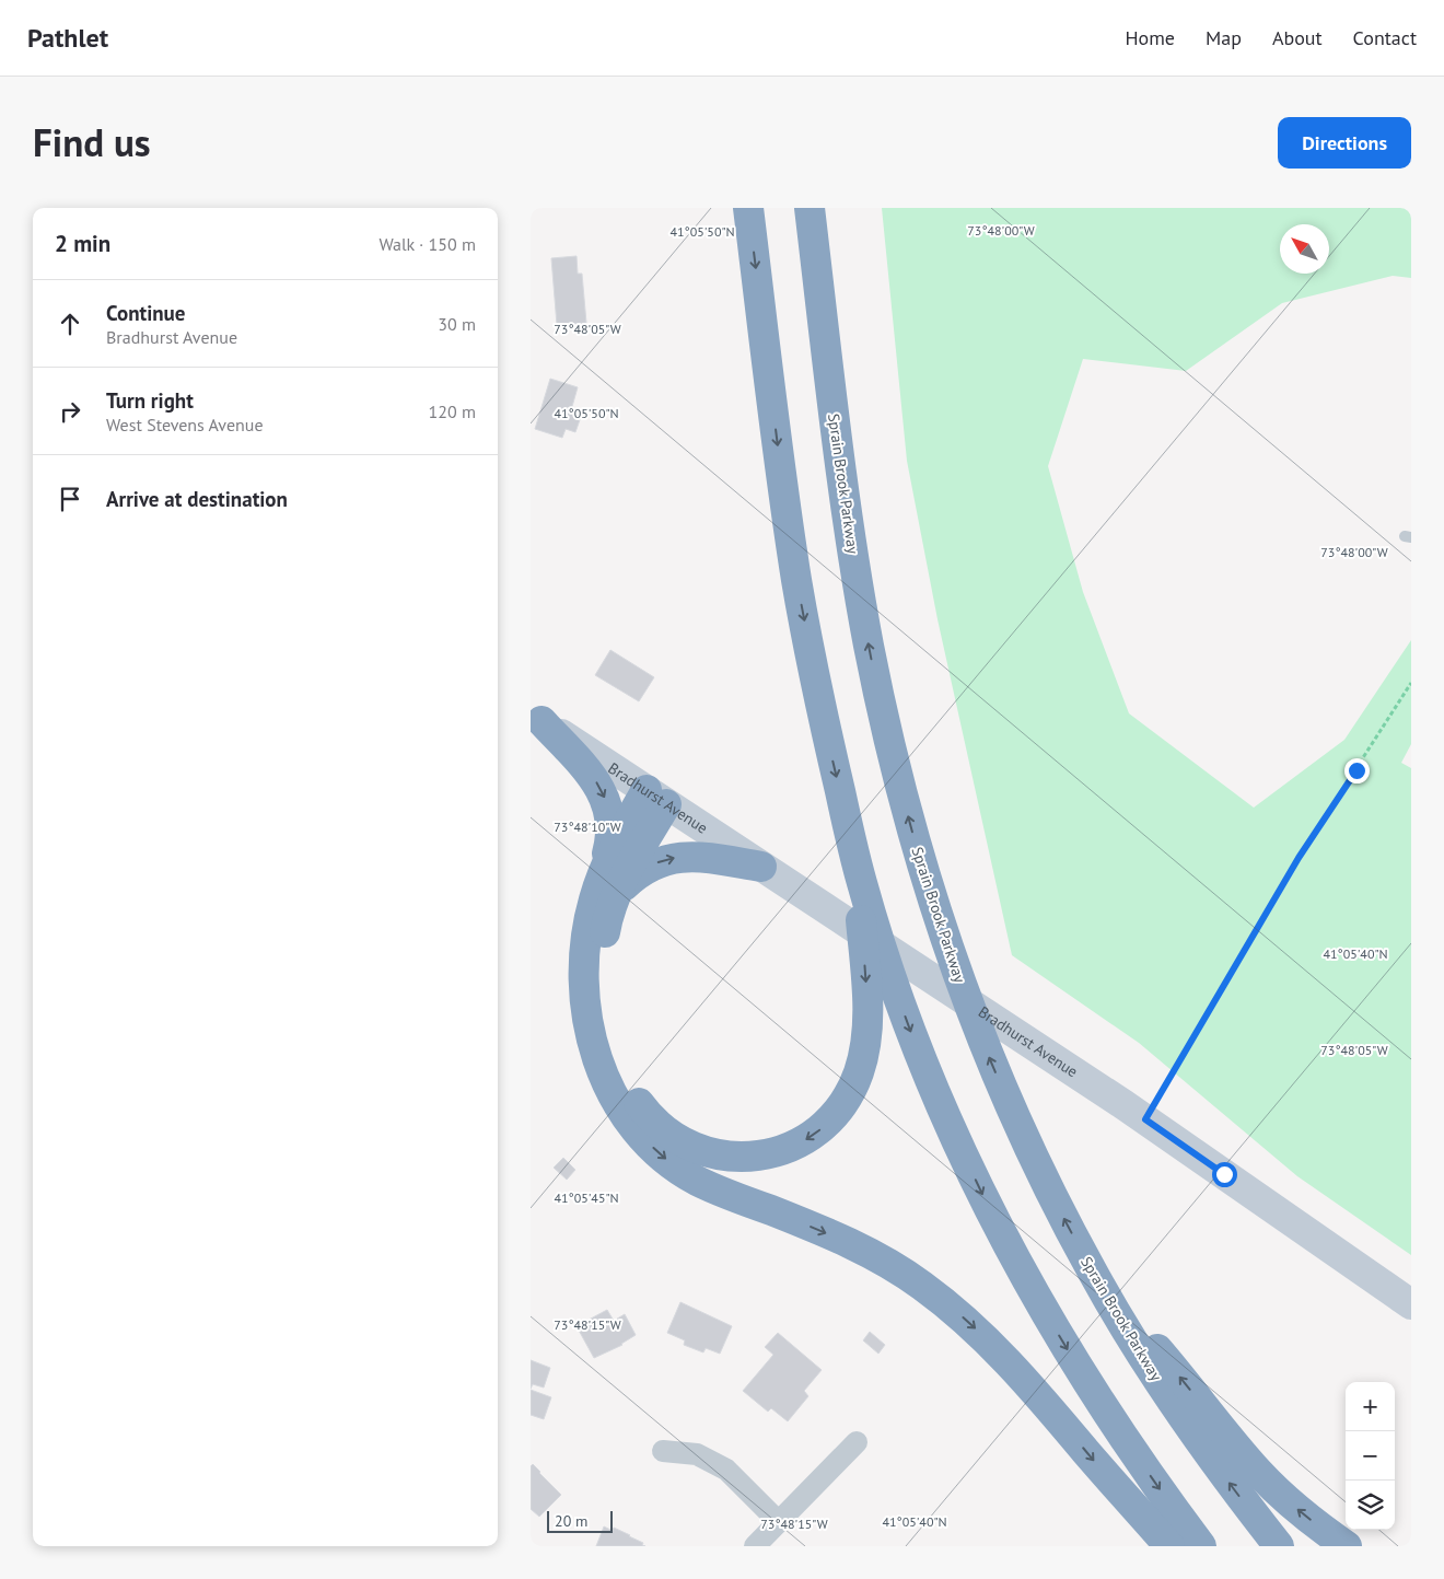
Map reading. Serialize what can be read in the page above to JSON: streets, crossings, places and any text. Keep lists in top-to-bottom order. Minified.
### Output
{"streets":{"highway":["Sprain Brook Parkway"],"main road":["Bradhurst Avenue"]},"scale_bar":"20 m","north":"top left","page":{"header":"Pathlet","nav":["Home","Map","About","Contact"],"title":"Find us","buttons":"Directions","heading":["2 min","Walk · 150 m"],"list":[["Continue","Bradhurst Avenue","30 m"],["Turn right","West Stevens Avenue","120 m"],"Arrive at destination"],"map_buttons":["+","−"],"scale":"20 m"},"coordinates":["73°48'00\"W","41°05'50\"N","73°48'05\"W","73°48'10\"W","41°05'40\"N","41°05'45\"N","73°48'15\"W"]}
